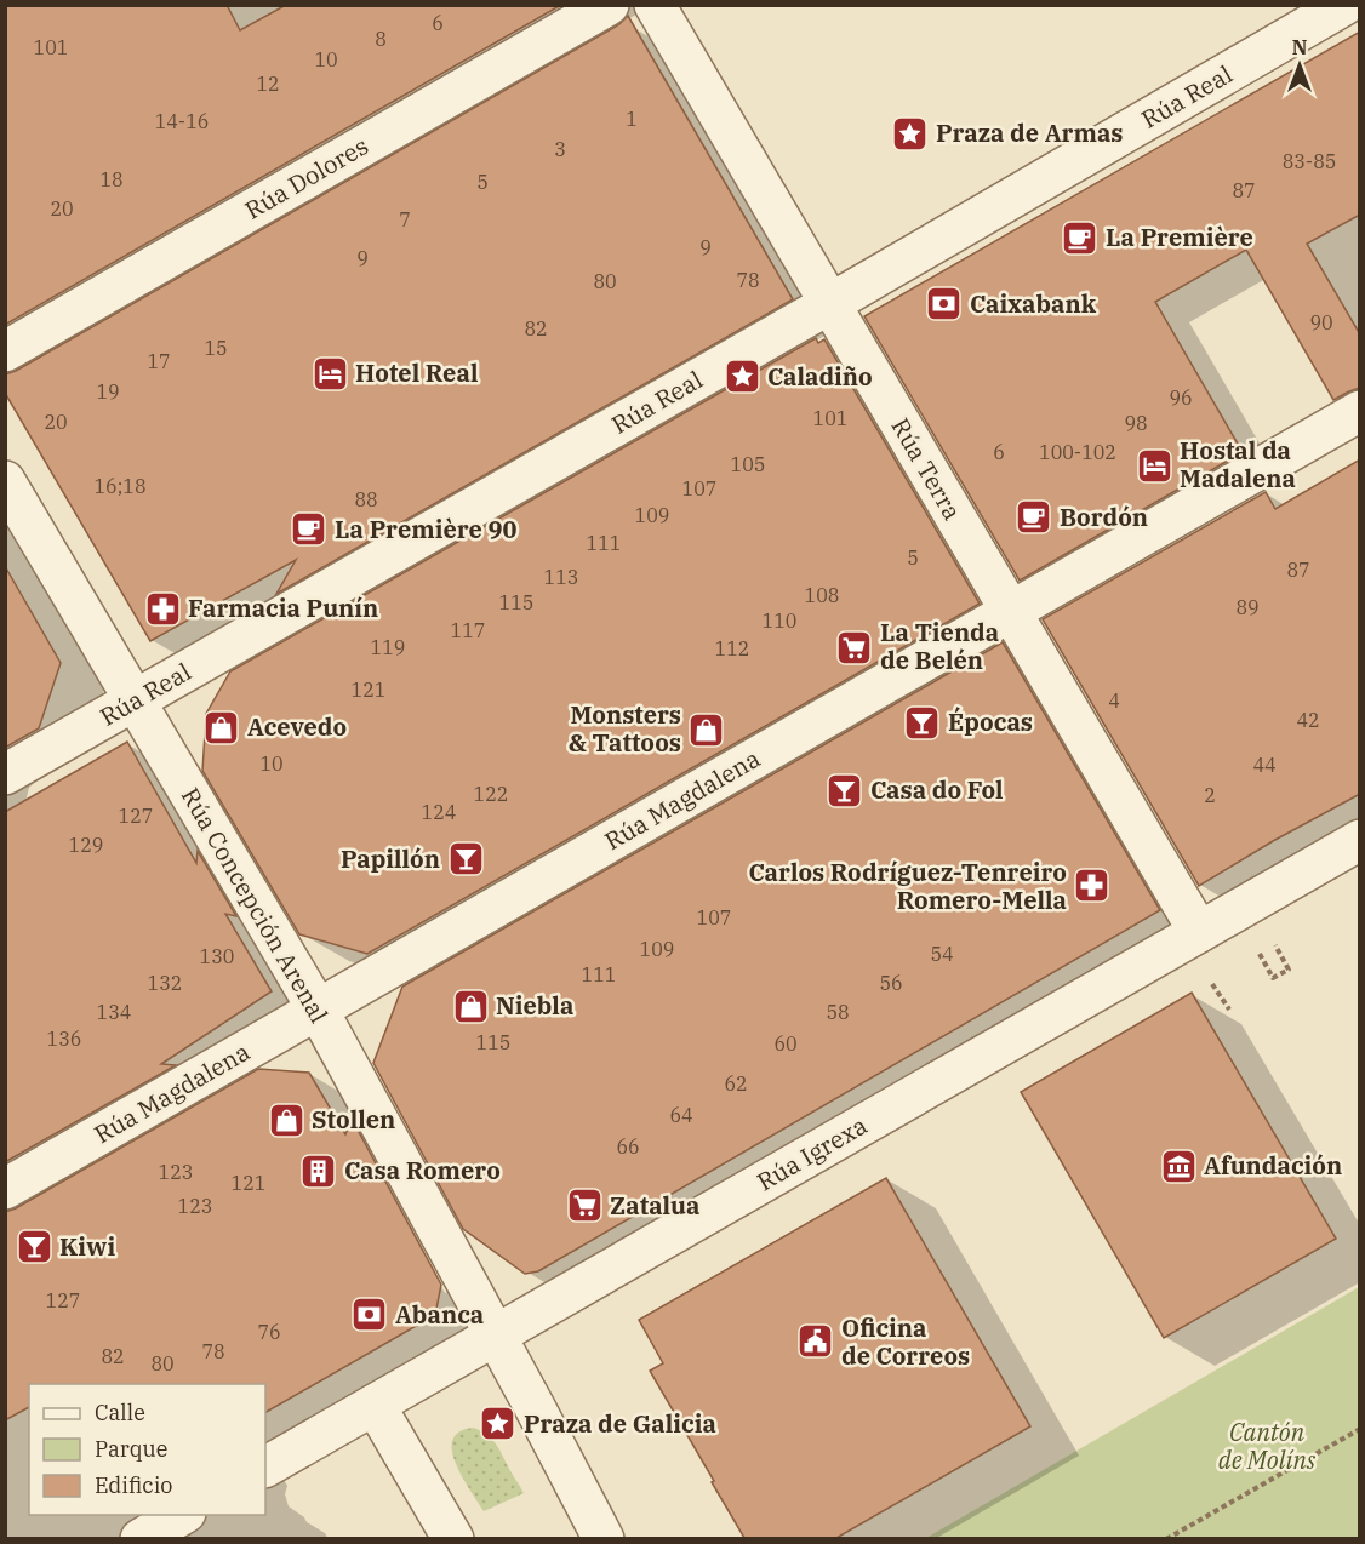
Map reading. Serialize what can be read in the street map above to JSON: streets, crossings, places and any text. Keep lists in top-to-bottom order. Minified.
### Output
{"streets":{"street":["Rúa Real","Rúa Dolores","Rúa Terra","Rúa Magdalena","Rúa Concepción Arenal","Rúa Igrexa"]},"crossings":[["Rúa Real","Rúa Terra"],["Rúa Real","Rúa Concepción Arenal"],["Rúa Terra","Rúa Magdalena"],["Rúa Terra","Rúa Igrexa"],["Rúa Magdalena","Rúa Concepción Arenal"],["Rúa Concepción Arenal","Rúa Igrexa"]],"parks":["Cantón de Molíns"],"places":{"place":["Praza de Armas","Caladiño","Praza de Galicia"],"cafe":["La Première","Bordón","La Première 90"],"bank":["Caixabank","Abanca"],"hotel":["Hotel Real","Hostal da Madalena"],"pharmacy":["Farmacia Punín","Carlos Rodríguez-Tenreiro Romero-Mella"],"supermarket":["La Tienda de Belén","Zatalua"],"bar":["Épocas","Casa do Fol","Papillón","Kiwi"],"shop":["Acevedo","Monsters & Tattoos","Niebla","Stollen"],"museum":["Afundación"],"building":["Casa Romero"],"public building":["Oficina de Correos"]},"house_numbers":["6","8","101","10","12","1","14-16","3","83-85","18","5","87","20","7","9","9","78","80","90","82","15","17","19","96","101","20","98","6","100-102","105","16;18","107","88","109","111","5","87","113","108","115","89","110","117","119","112","121","4","42","10","44","122","2","124","127","129","107","109","54","130","111","132","56","134","58","136","115","60","62","64","66","123","121","123","127","76","78","82","80"],"legend":["Calle","Parque","Edificio"],"north":"top"}
